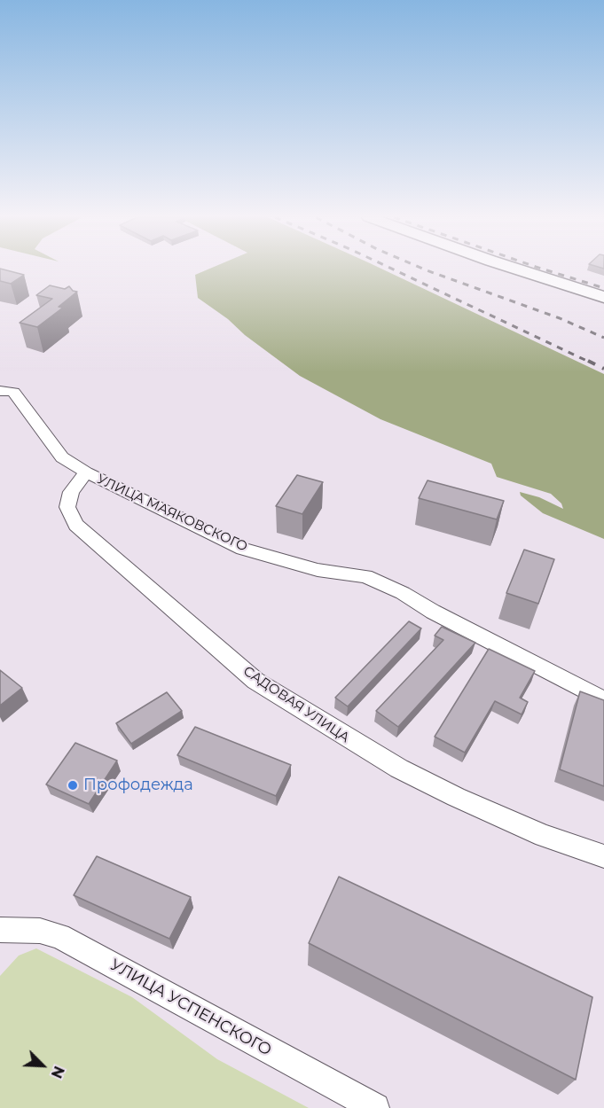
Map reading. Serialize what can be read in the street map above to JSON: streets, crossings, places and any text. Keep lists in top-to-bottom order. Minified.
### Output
{"streets":{"street":["УЛИЦА МАЯКОВСКОГО","САДОВАЯ УЛИЦА","УЛИЦА УСПЕНСКОГО"]},"crossings":[["УЛИЦА МАЯКОВСКОГО","САДОВАЯ УЛИЦА"]],"places":["Профодежда"],"north":"bottom right"}
